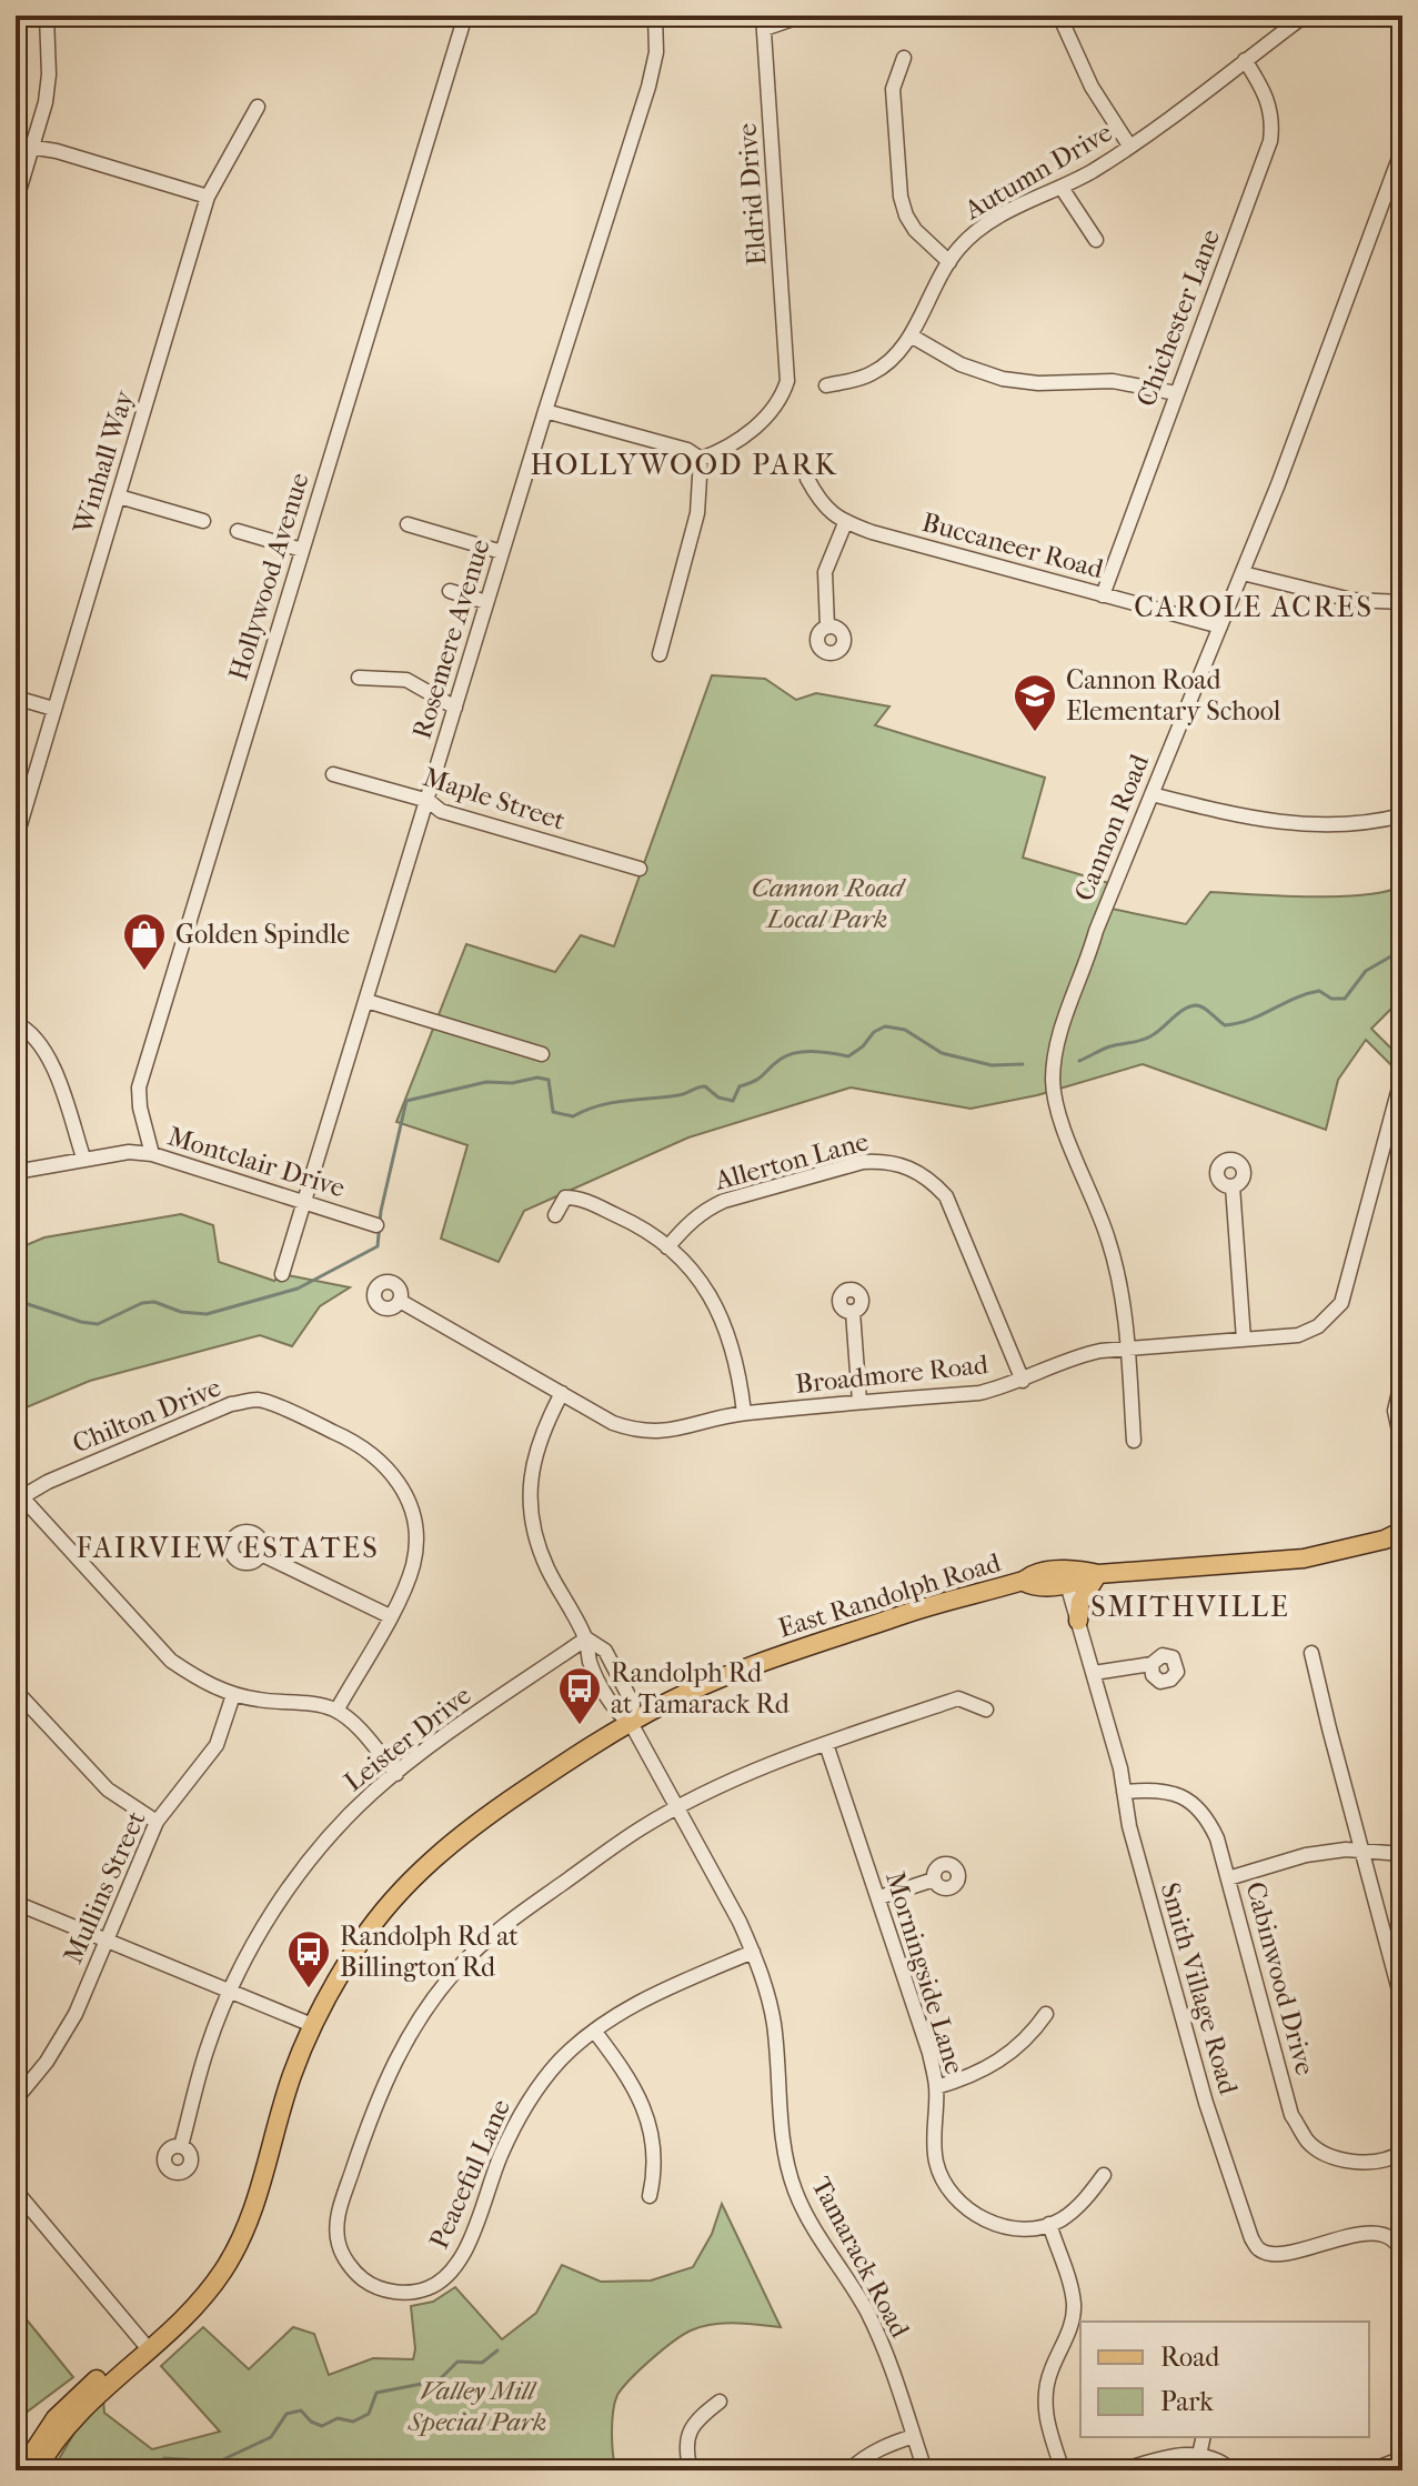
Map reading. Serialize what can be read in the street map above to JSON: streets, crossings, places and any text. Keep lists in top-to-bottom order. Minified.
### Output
{"streets":{"main road":["East Randolph Road"],"street":["Autumn Drive","Eldrid Drive","Chichester Lane","Winhall Way","Buccaneer Road","Hollywood Avenue","Rosemere Avenue","Maple Street","Cannon Road","Allerton Lane","Montclair Drive","Broadmore Road","Chilton Drive","Leister Drive","Mullins Street","Morningside Lane","Cabinwood Drive","Smith Village Road","Peaceful Lane","Tamarack Road"]},"crossings":[["Autumn Drive","Chichester Lane"],["Chichester Lane","Buccaneer Road"],["Buccaneer Road","Cannon Road"],["Hollywood Avenue","Montclair Drive"],["Rosemere Avenue","Maple Street"],["Rosemere Avenue","Montclair Drive"],["Cannon Road","Broadmore Road"],["Allerton Lane","Broadmore Road"],["Broadmore Road","Tamarack Road"],["East Randolph Road","Smith Village Road"],["East Randolph Road","Tamarack Road"],["Leister Drive","Tamarack Road"],["Cabinwood Drive","Smith Village Road"],["Peaceful Lane","Tamarack Road"]],"districts":["HOLLYWOOD PARK","CAROLE ACRES","FAIRVIEW ESTATES","SMITHVILLE"],"parks":["Cannon Road Local Park","Valley Mill Special Park"],"places":{"school or university":["Cannon Road Elementary School"],"shop":["Golden Spindle"],"bus stop":["Randolph Rd at Tamarack Rd","Randolph Rd at Billington Rd"]},"legend":["Road","Park"]}
